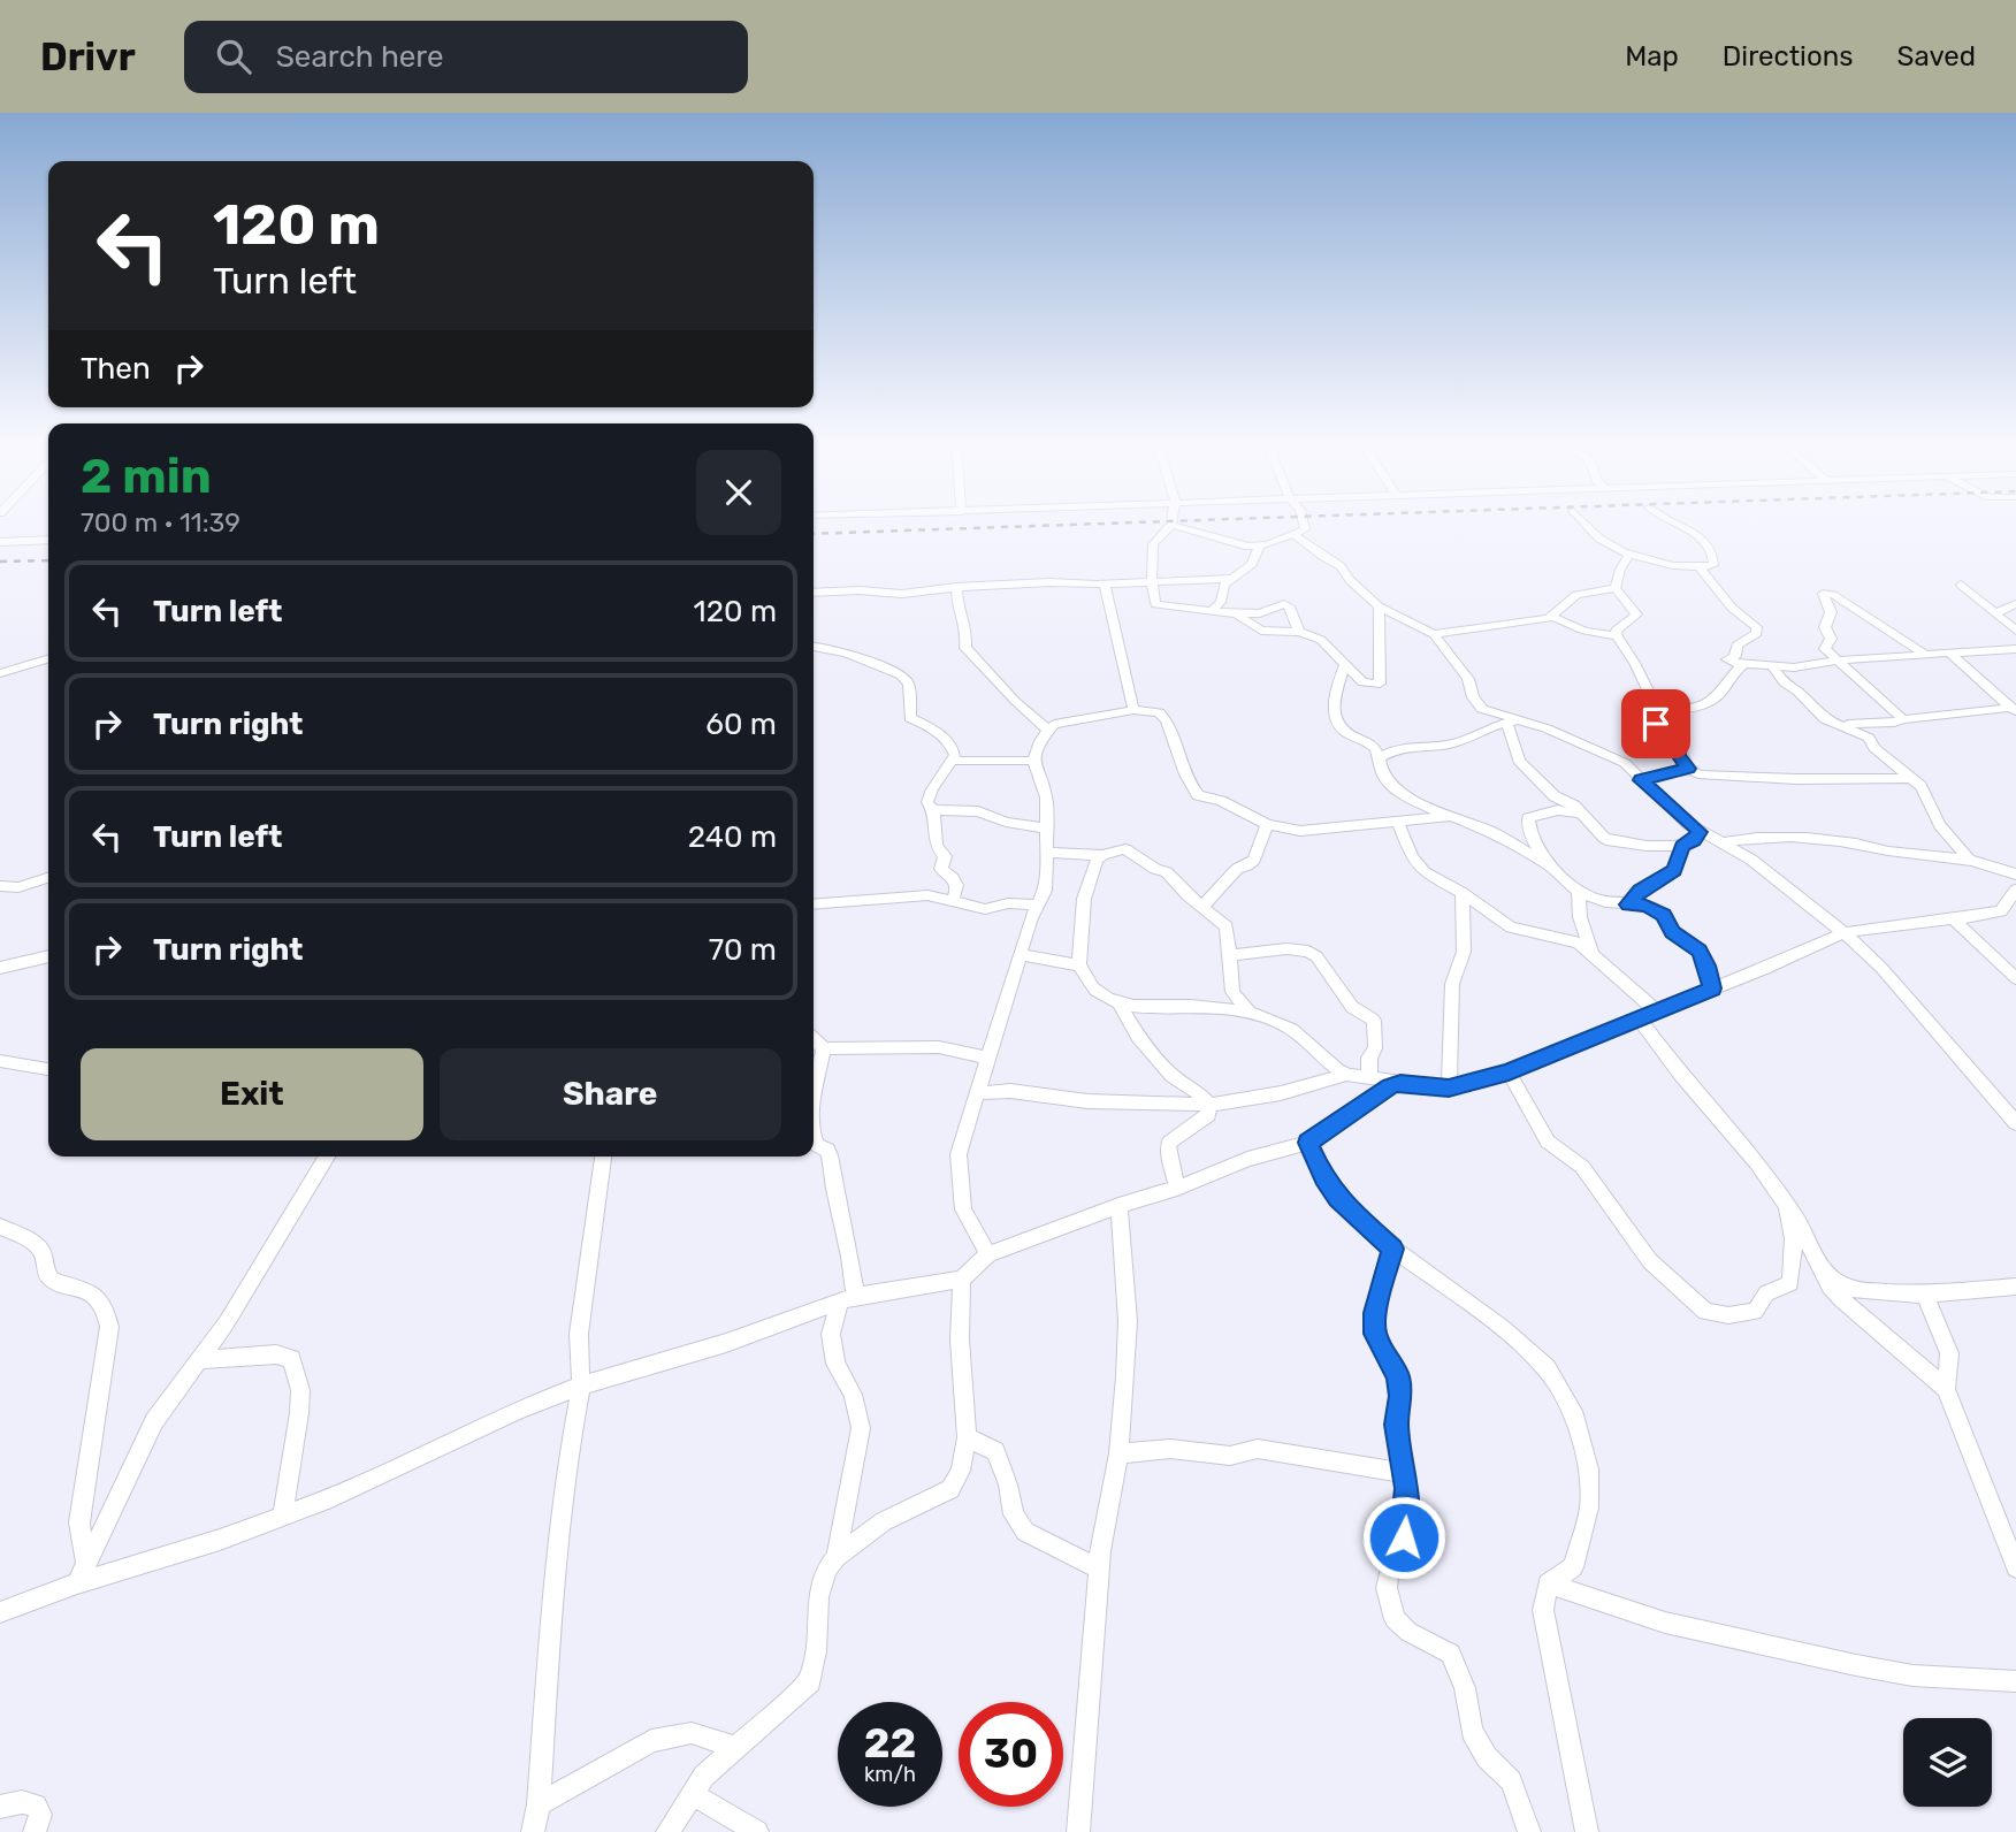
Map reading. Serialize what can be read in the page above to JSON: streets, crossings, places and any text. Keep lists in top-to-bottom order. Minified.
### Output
{"page":{"header":"Drivr","search":"Search here","nav":["Map","Directions","Saved"],"turn":["120 m","Turn left"],"then":"Then","heading":["2 min","700 m · 11:39"],"list":[{"name":"Turn left","value":"120 m"},{"name":"Turn right","value":"60 m"},{"name":"Turn left","value":"240 m"},{"name":"Turn right","value":"70 m"}],"buttons":["Exit","Share"],"speed":"22 km/h","limit":"30"}}
